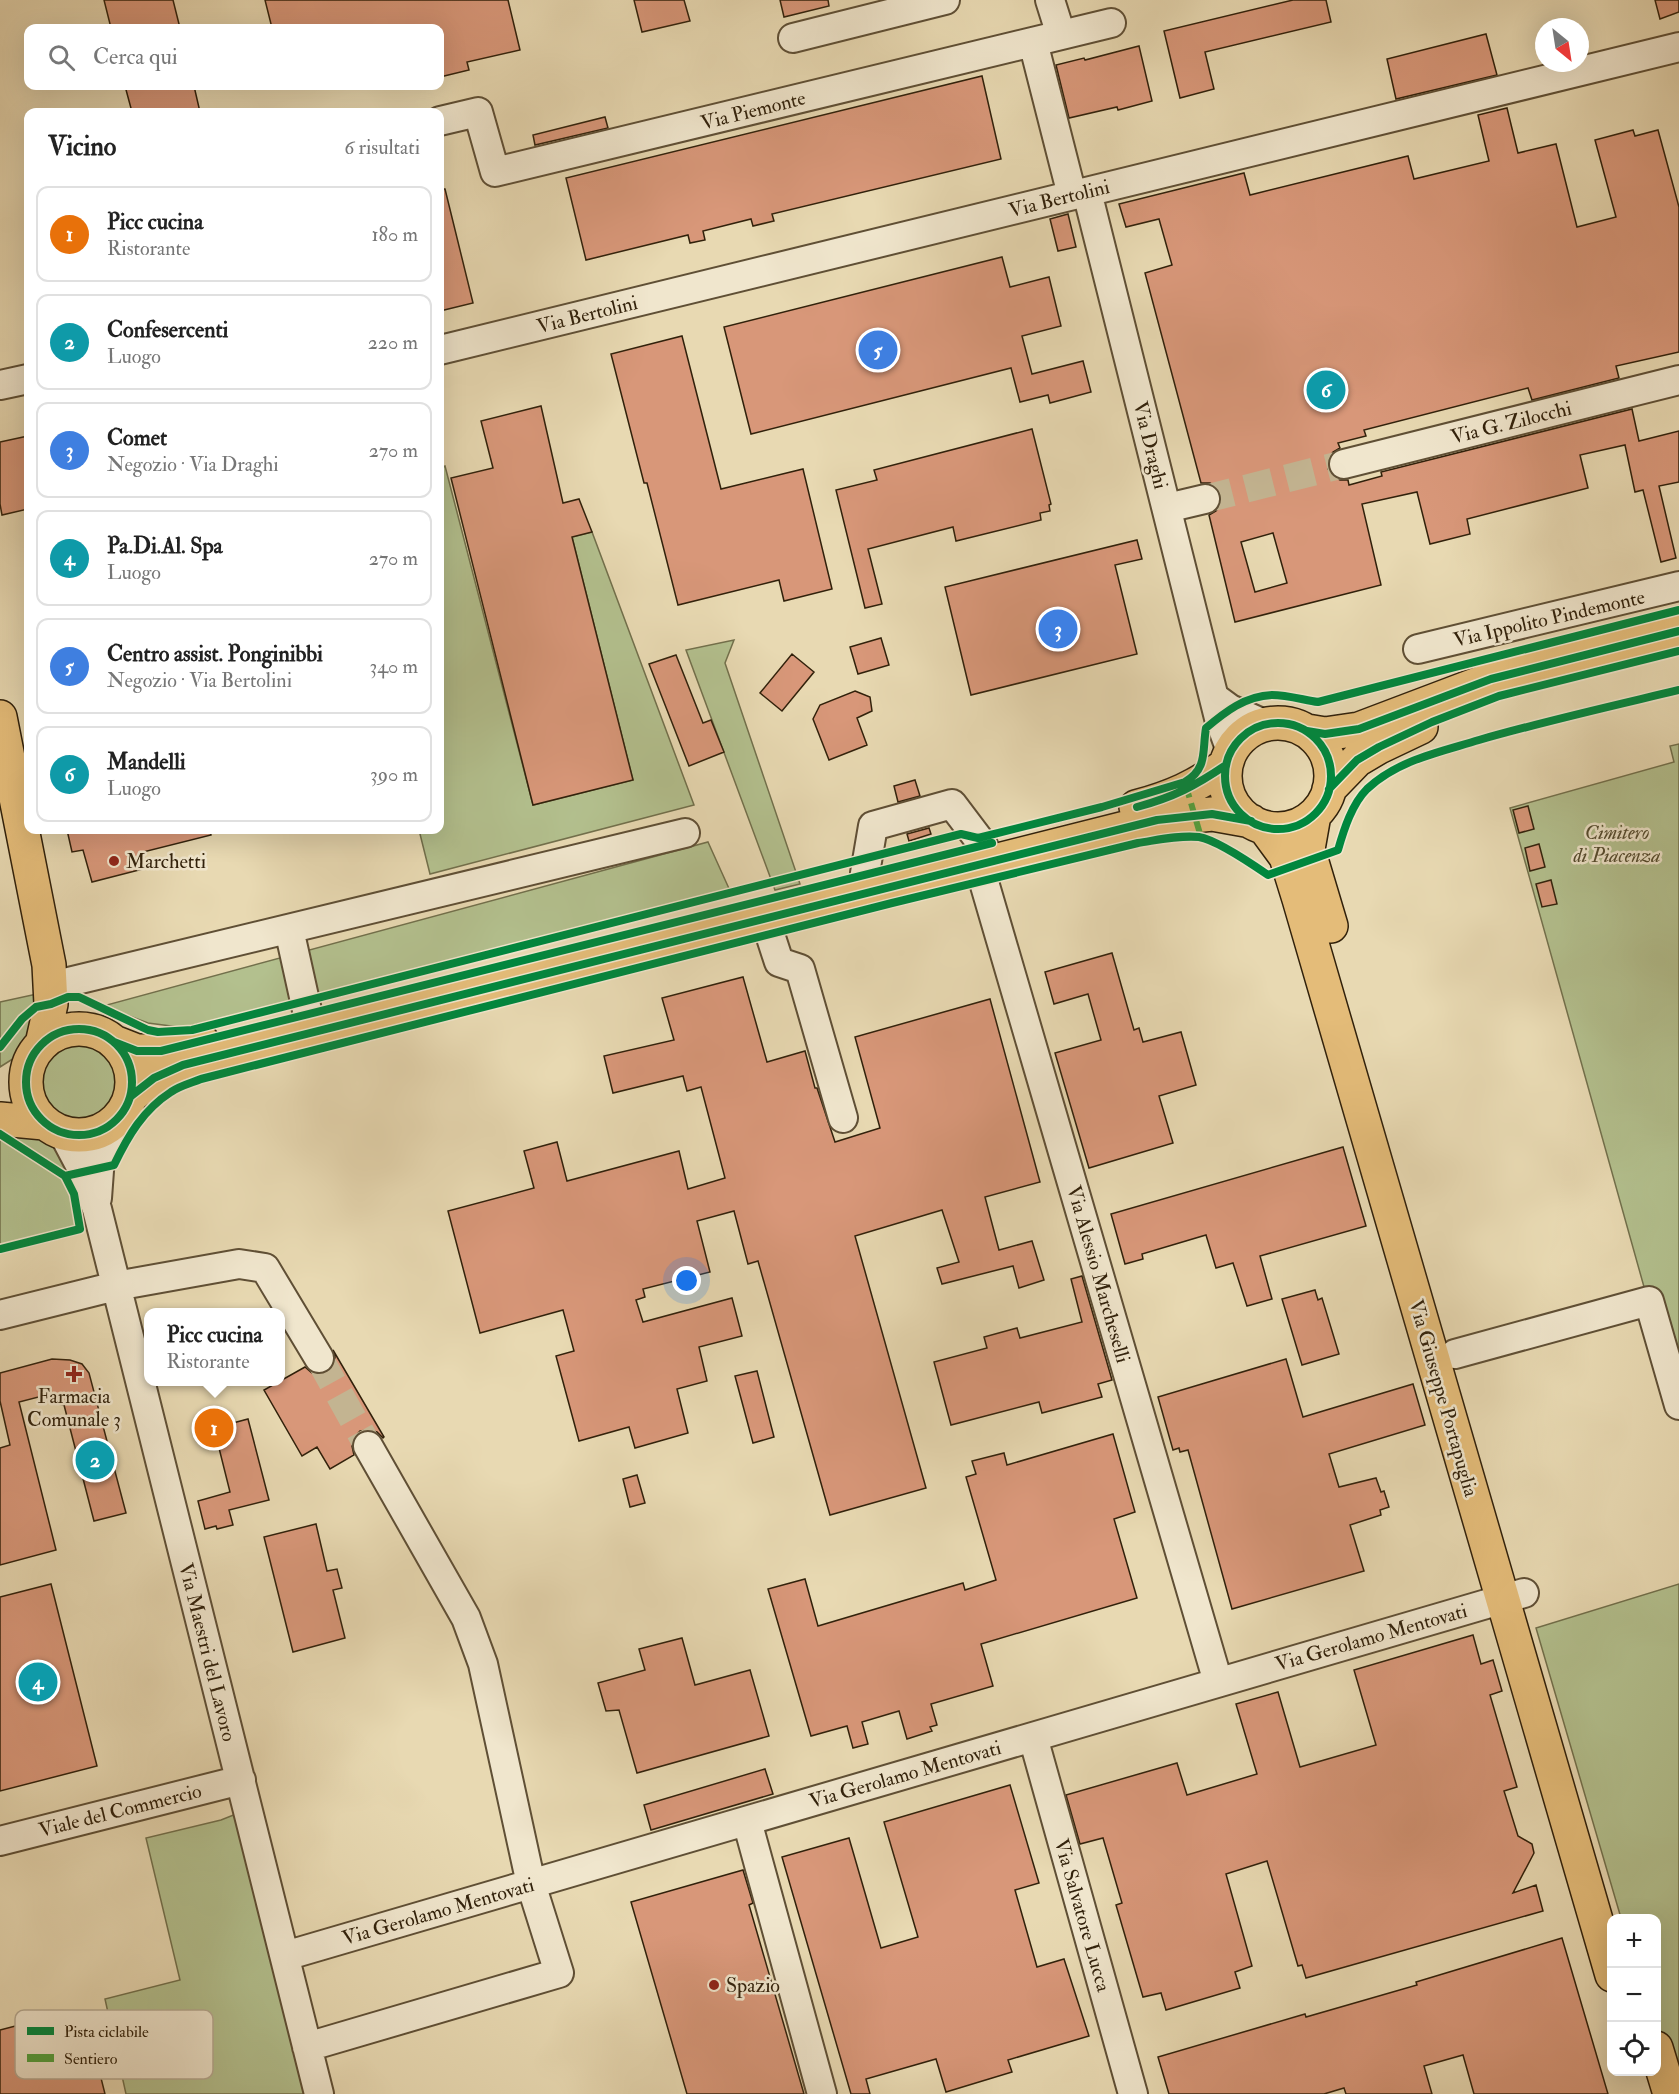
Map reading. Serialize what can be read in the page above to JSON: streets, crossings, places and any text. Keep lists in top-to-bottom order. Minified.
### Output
{"streets":{"main road":["Via Giuseppe Portapuglia"],"street":["Via Piemonte","Via Bertolini","Via G. Zilocchi","Via Draghi","Via Ippolito Pindemonte","Via Alessio Marcheselli","Via Gerolamo Mentovati","Via Maestri del Lavoro","Viale del Commercio","Via Salvatore Lucca"]},"crossings":[["Via Piemonte","Via Draghi"],["Via Bertolini","Via Draghi"],["Via Draghi","Via Giuseppe Portapuglia"],["Via Alessio Marcheselli","Via Gerolamo Mentovati"],["Via Giuseppe Portapuglia","Via Gerolamo Mentovati"],["Via Gerolamo Mentovati","Via Maestri del Lavoro"],["Via Gerolamo Mentovati","Via Salvatore Lucca"],["Via Maestri del Lavoro","Viale del Commercio"]],"parks":["Cimitero di Piacenza"],"places":{"other":["Marchetti","Spazio"],"health":["Farmacia Comunale 3"]},"legend":["Pista ciclabile","Sentiero"],"north":"bottom right","page":{"search":"Cerca qui","heading":["Vicino","6 risultati"],"list":[{"mark":"1","name":"Picc cucina","note":"Ristorante","value":"180 m"},{"mark":"2","name":"Confesercenti","note":"Luogo","value":"220 m"},{"mark":"3","name":"Comet","note":"Negozio · Via Draghi","value":"270 m"},{"mark":"4","name":"Pa.Di.Al. Spa","note":"Luogo","value":"270 m"},{"mark":"5","name":"Centro assist. Ponginibbi","note":"Negozio · Via Bertolini","value":"340 m"},{"mark":"6","name":"Mandelli","note":"Luogo","value":"390 m"}],"pins":["5","6","3","1","2","4"],"popup":["Picc cucina","Ristorante"],"map_buttons":["+","−"]}}
